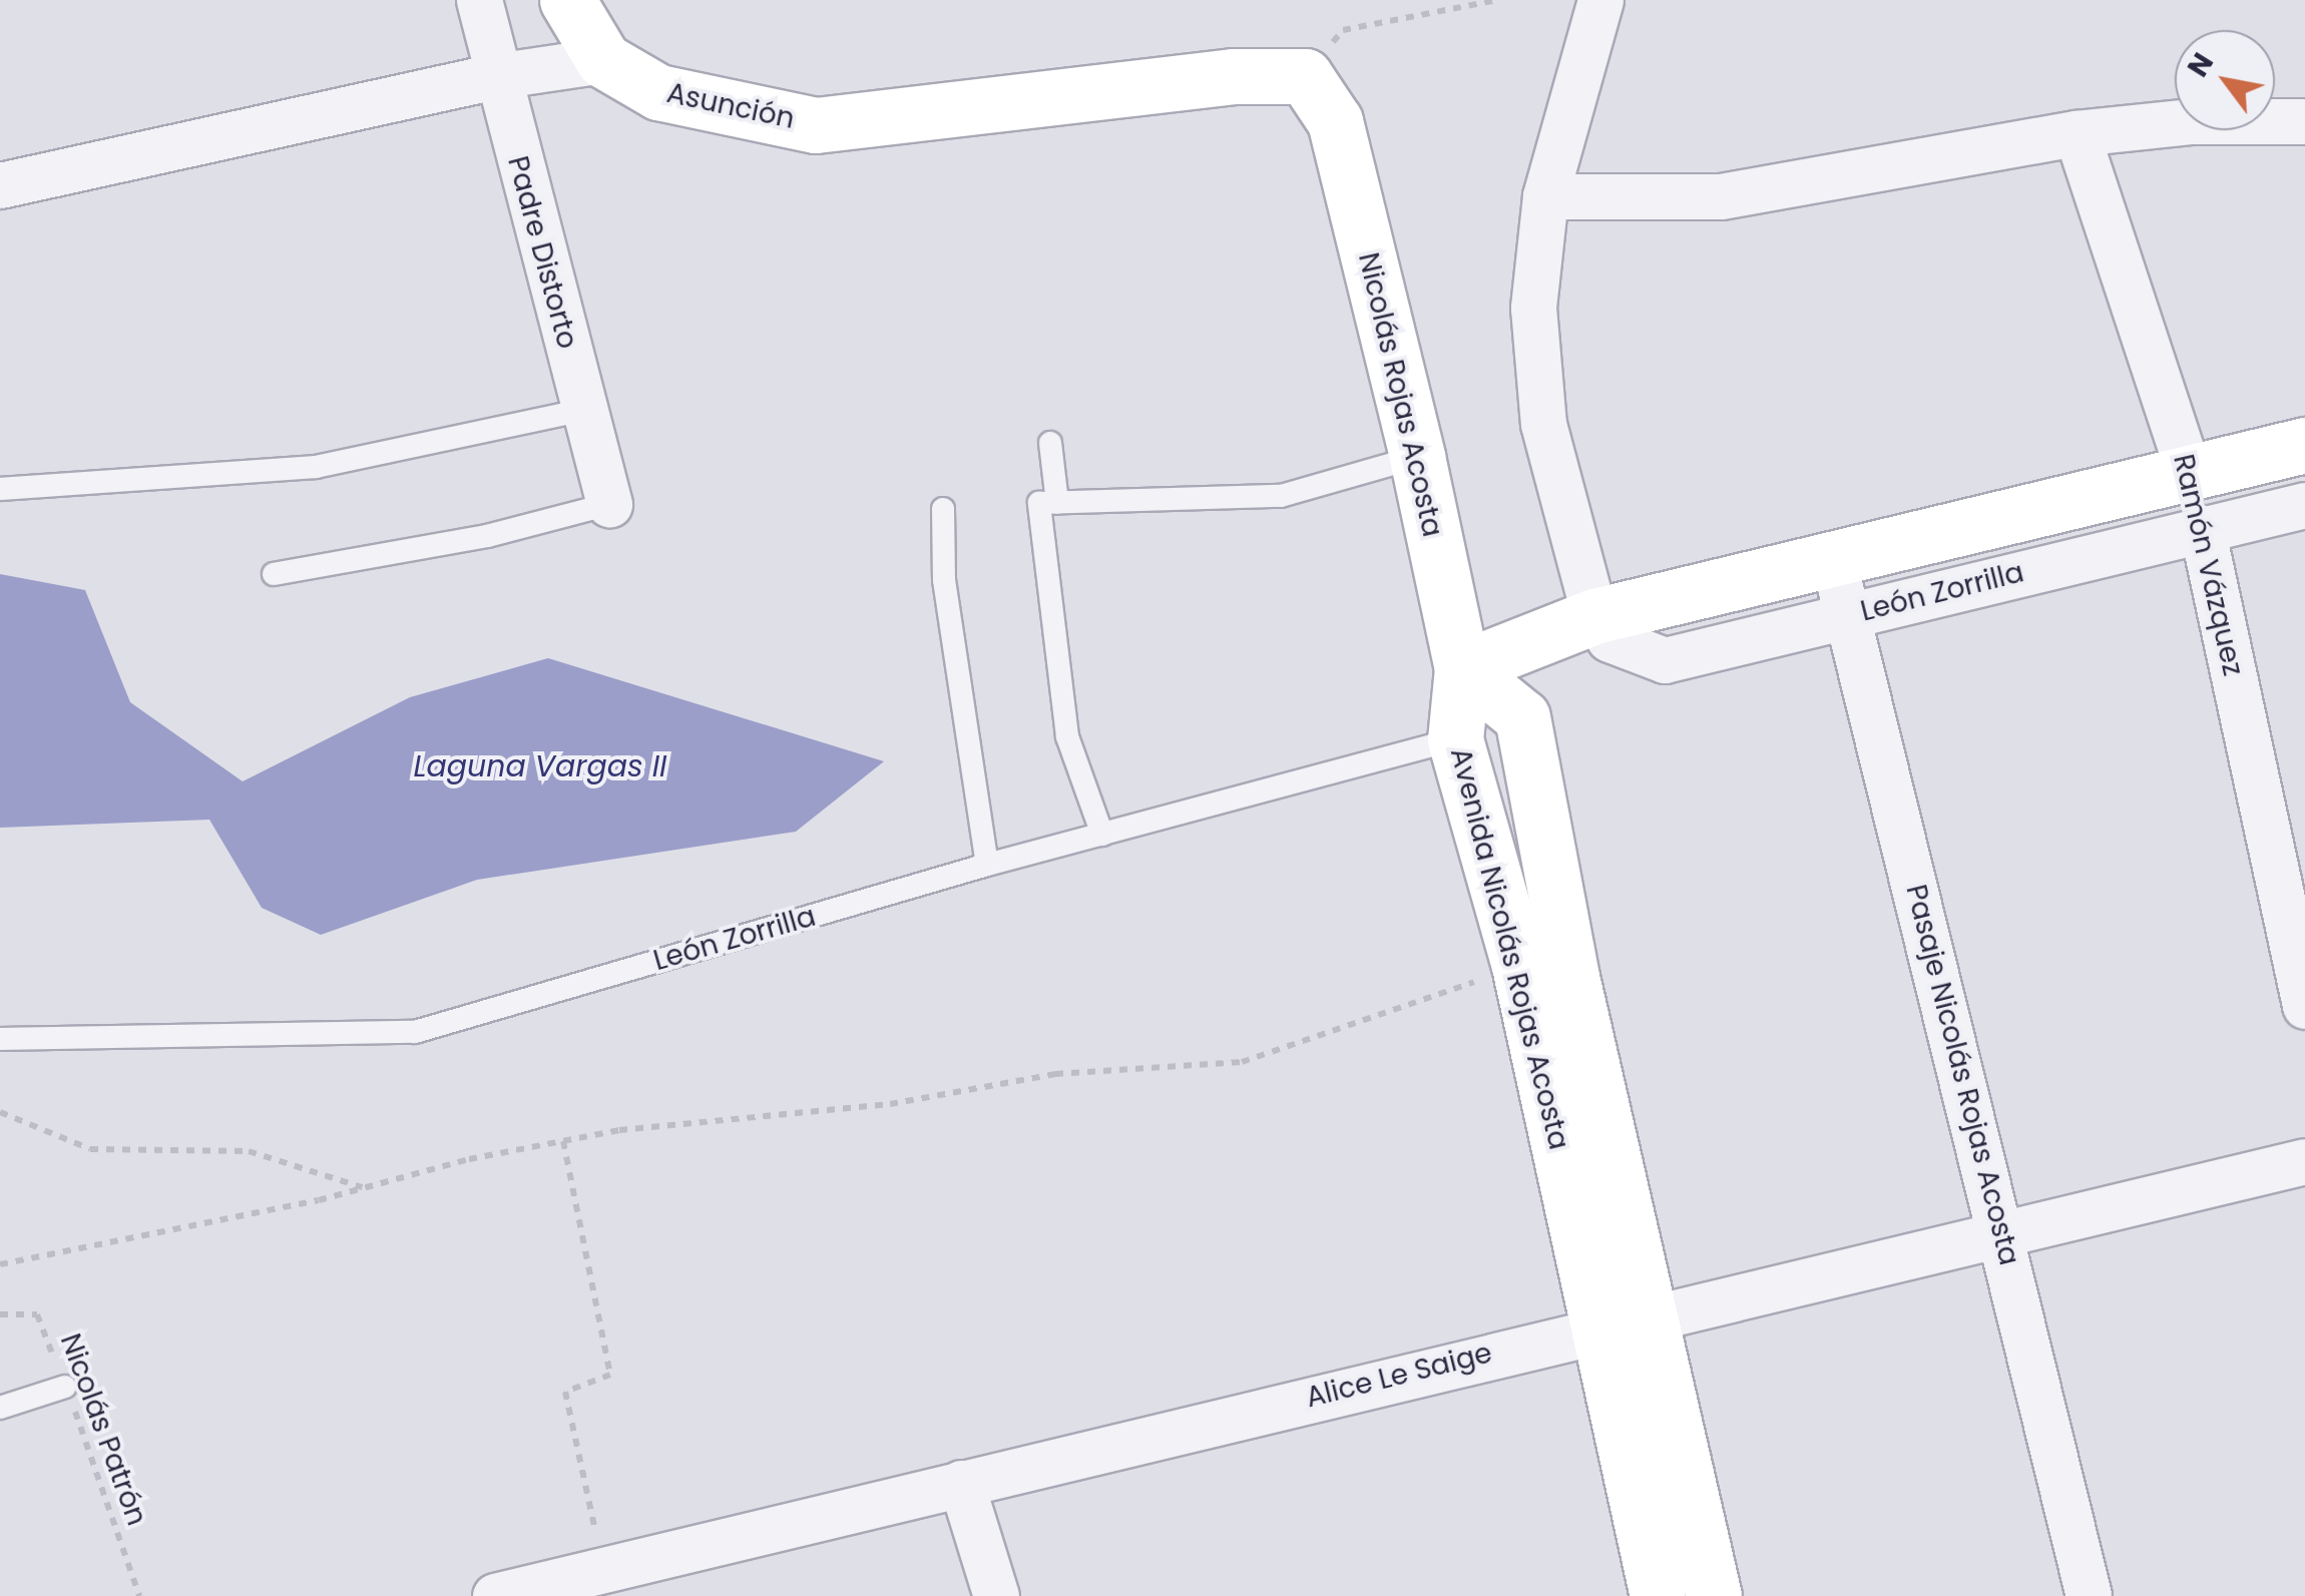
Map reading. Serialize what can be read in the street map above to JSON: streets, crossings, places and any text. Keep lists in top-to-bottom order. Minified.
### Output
{"streets":{"street":["Asunción","Padre Distorto","Nicolás Rojas Acosta","Ramón Vázquez","León Zorrilla","Avenida Nicolás Rojas Acosta","Pasaje Nicolás Rojas Acosta","Alice Le Saige"],"path":["Nicolás Patrón"]},"crossings":[["Asunción","Nicolás Rojas Acosta"],["Nicolás Rojas Acosta","León Zorrilla"],["Nicolás Rojas Acosta","Avenida Nicolás Rojas Acosta"],["Ramón Vázquez","León Zorrilla"],["León Zorrilla","Avenida Nicolás Rojas Acosta"],["León Zorrilla","Pasaje Nicolás Rojas Acosta"],["Avenida Nicolás Rojas Acosta","Alice Le Saige"],["Pasaje Nicolás Rojas Acosta","Alice Le Saige"]],"water":["Laguna Vargas II"],"north":"top left"}
